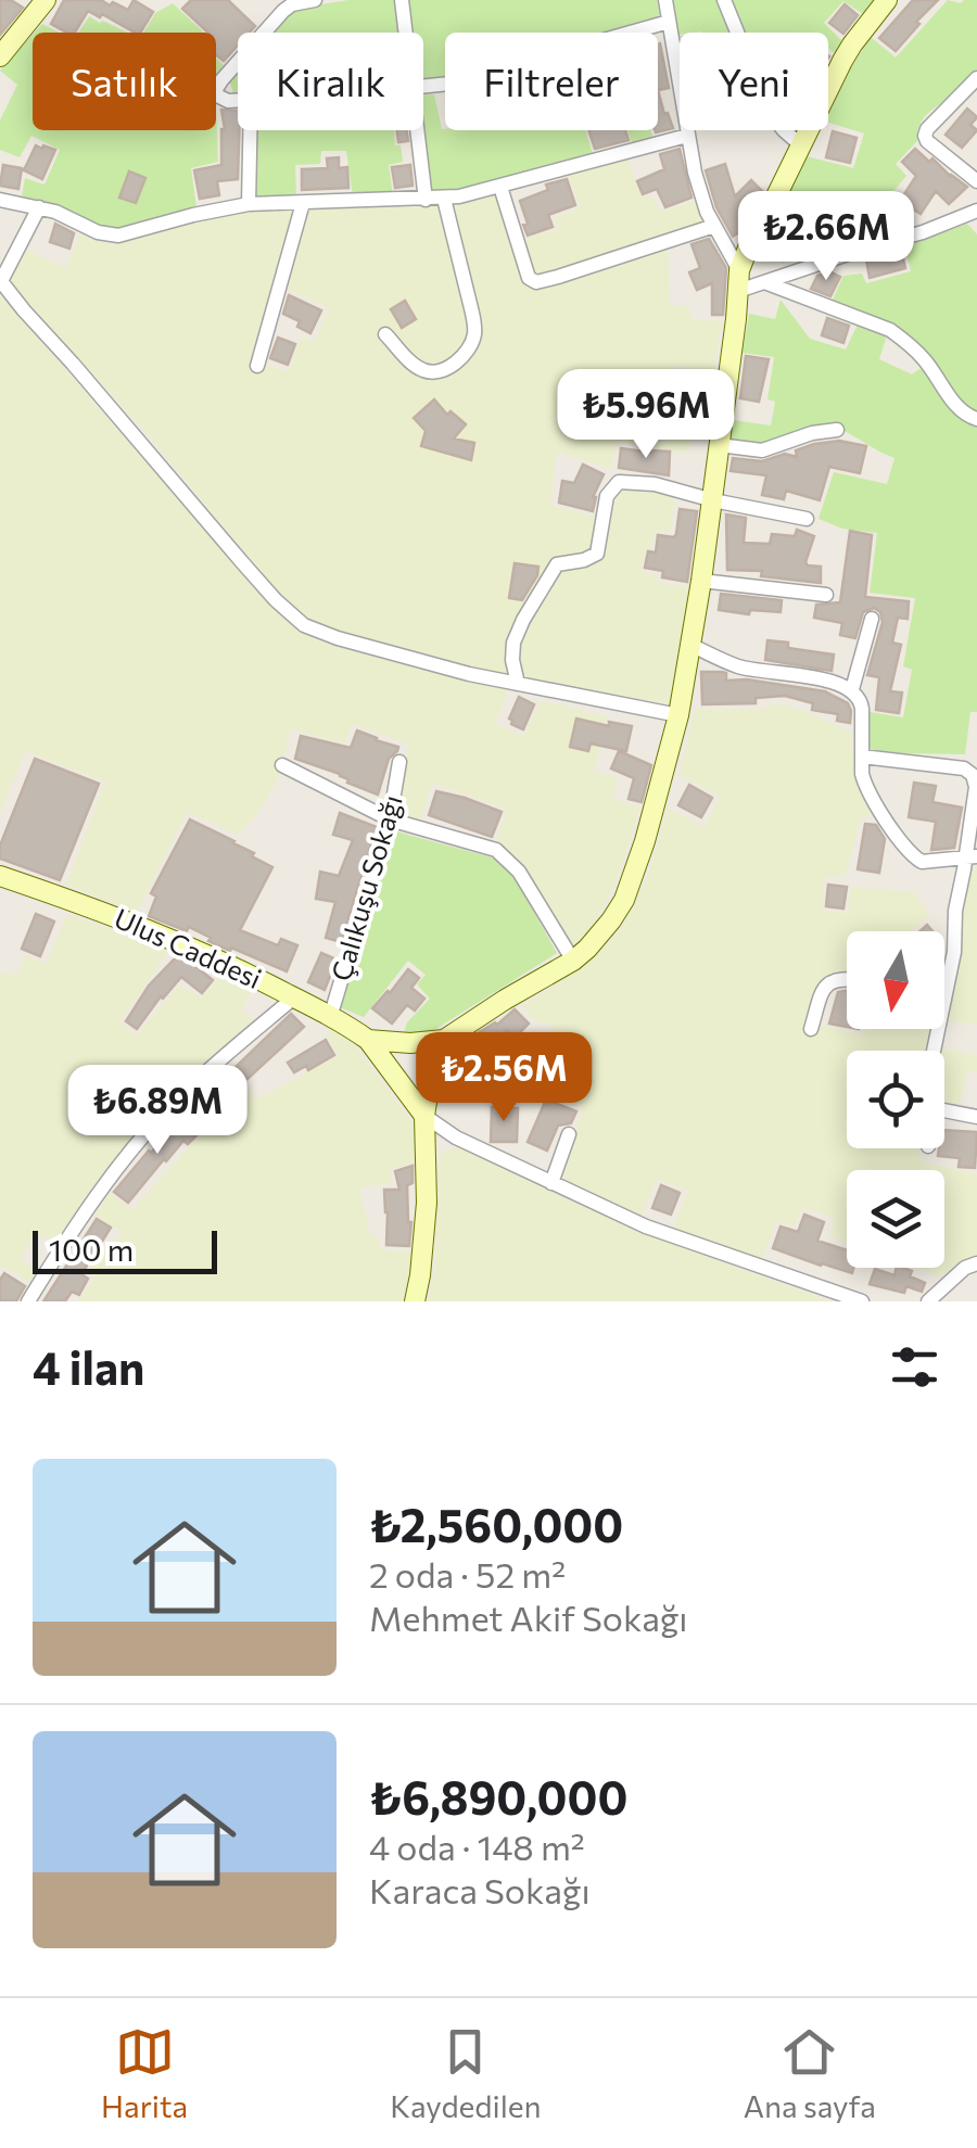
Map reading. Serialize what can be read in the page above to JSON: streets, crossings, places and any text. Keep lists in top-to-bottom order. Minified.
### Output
{"streets":{"street":["Çalıkuşu Sokağı","Ulus Caddesi"]},"crossings":[["Çalıkuşu Sokağı","Ulus Caddesi"]],"scale_bar":"100 m","north":"bottom","page":{"chip":["Satılık","Kiralık","Filtreler","Yeni"],"price":["₺2.66M","₺5.96M","₺2.56M","₺6.89M"],"scale":"100 m","heading":"4 ilan","list":[{"name":"₺2,560,000","note":"2 oda · 52 m² · Mehmet Akif Sokağı"},{"name":"₺6,890,000","note":"4 oda · 148 m² · Karaca Sokağı"}],"tabs":["Harita","Kaydedilen","Ana sayfa"]}}
